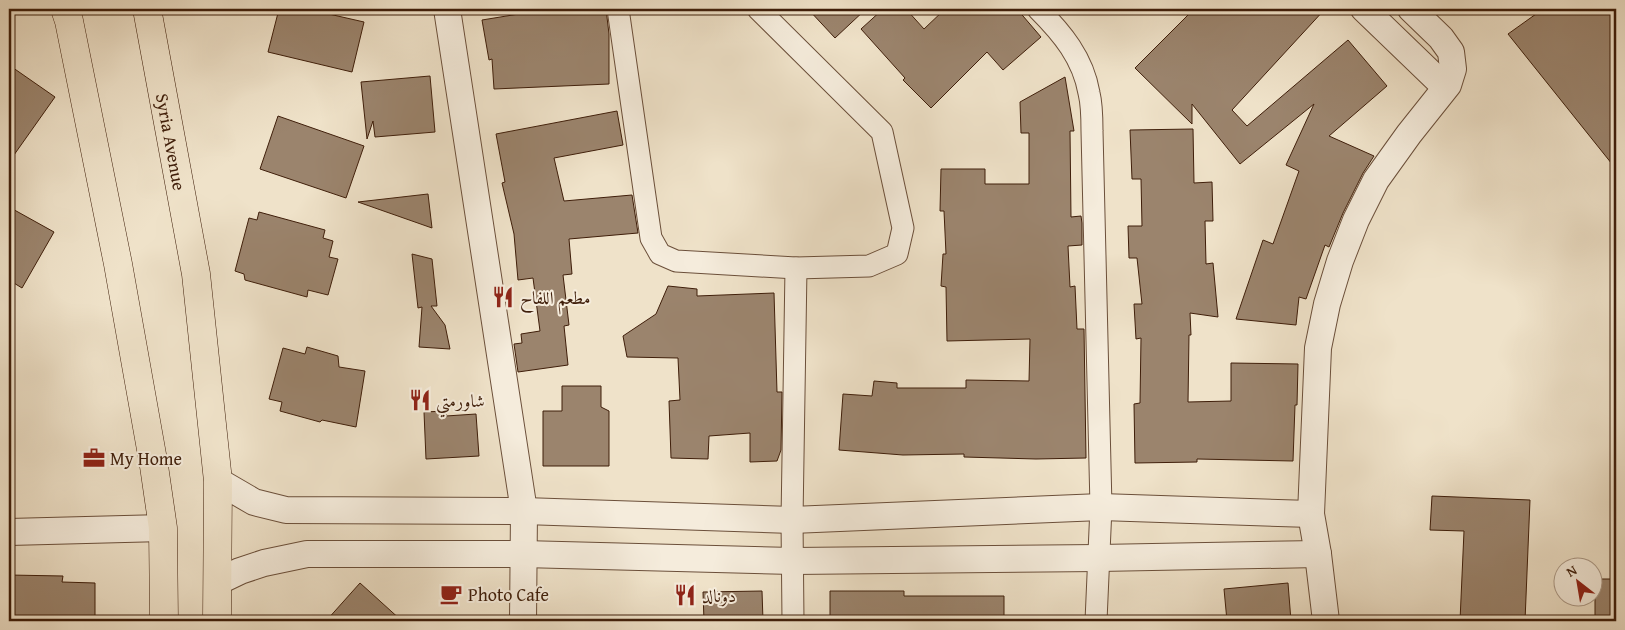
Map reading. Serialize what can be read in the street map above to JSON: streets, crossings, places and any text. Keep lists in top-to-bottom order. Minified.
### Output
{"streets":{"main road":["Syria Avenue"]},"places":{"restaurant":["مطعم اللفاح","شاورمتي","دونالد"],"office":["My Home"],"cafe":["Photo Cafe"]},"north":"top left"}
